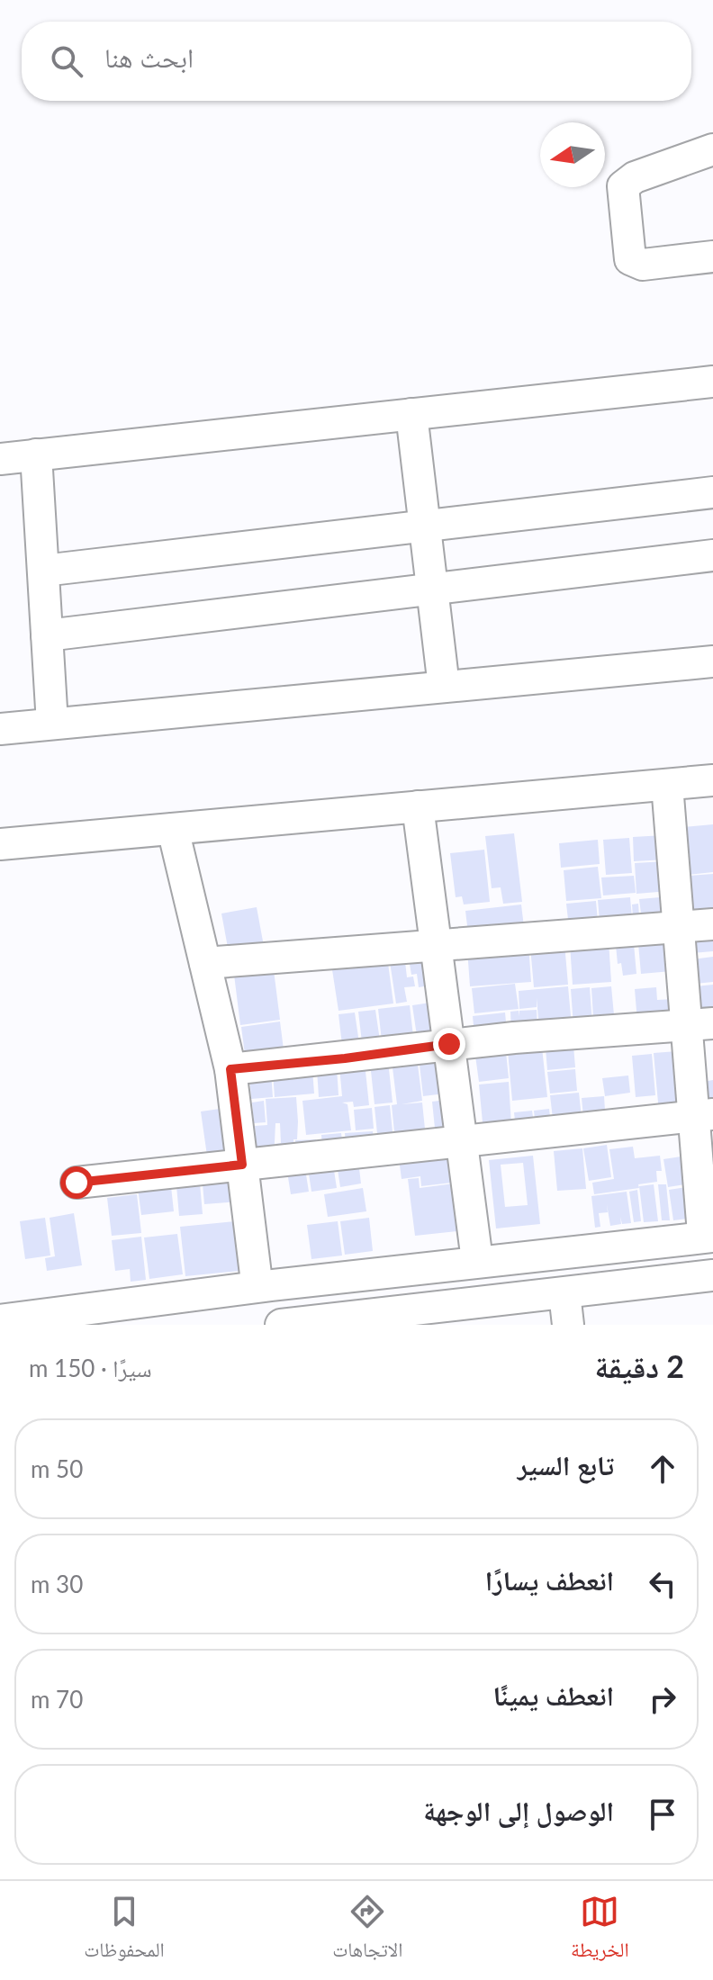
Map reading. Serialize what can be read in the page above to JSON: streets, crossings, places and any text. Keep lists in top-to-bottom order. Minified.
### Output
{"north":"left","page":{"search":"ابحث هنا","heading":["2 دقيقة","سيرًا · 150 m"],"list":[["تابع السير","50 m"],["انعطف يسارًا","30 m"],["انعطف يمينًا","70 m"],"الوصول إلى الوجهة"],"nav":["الخريطة","الاتجاهات","المحفوظات"]}}
